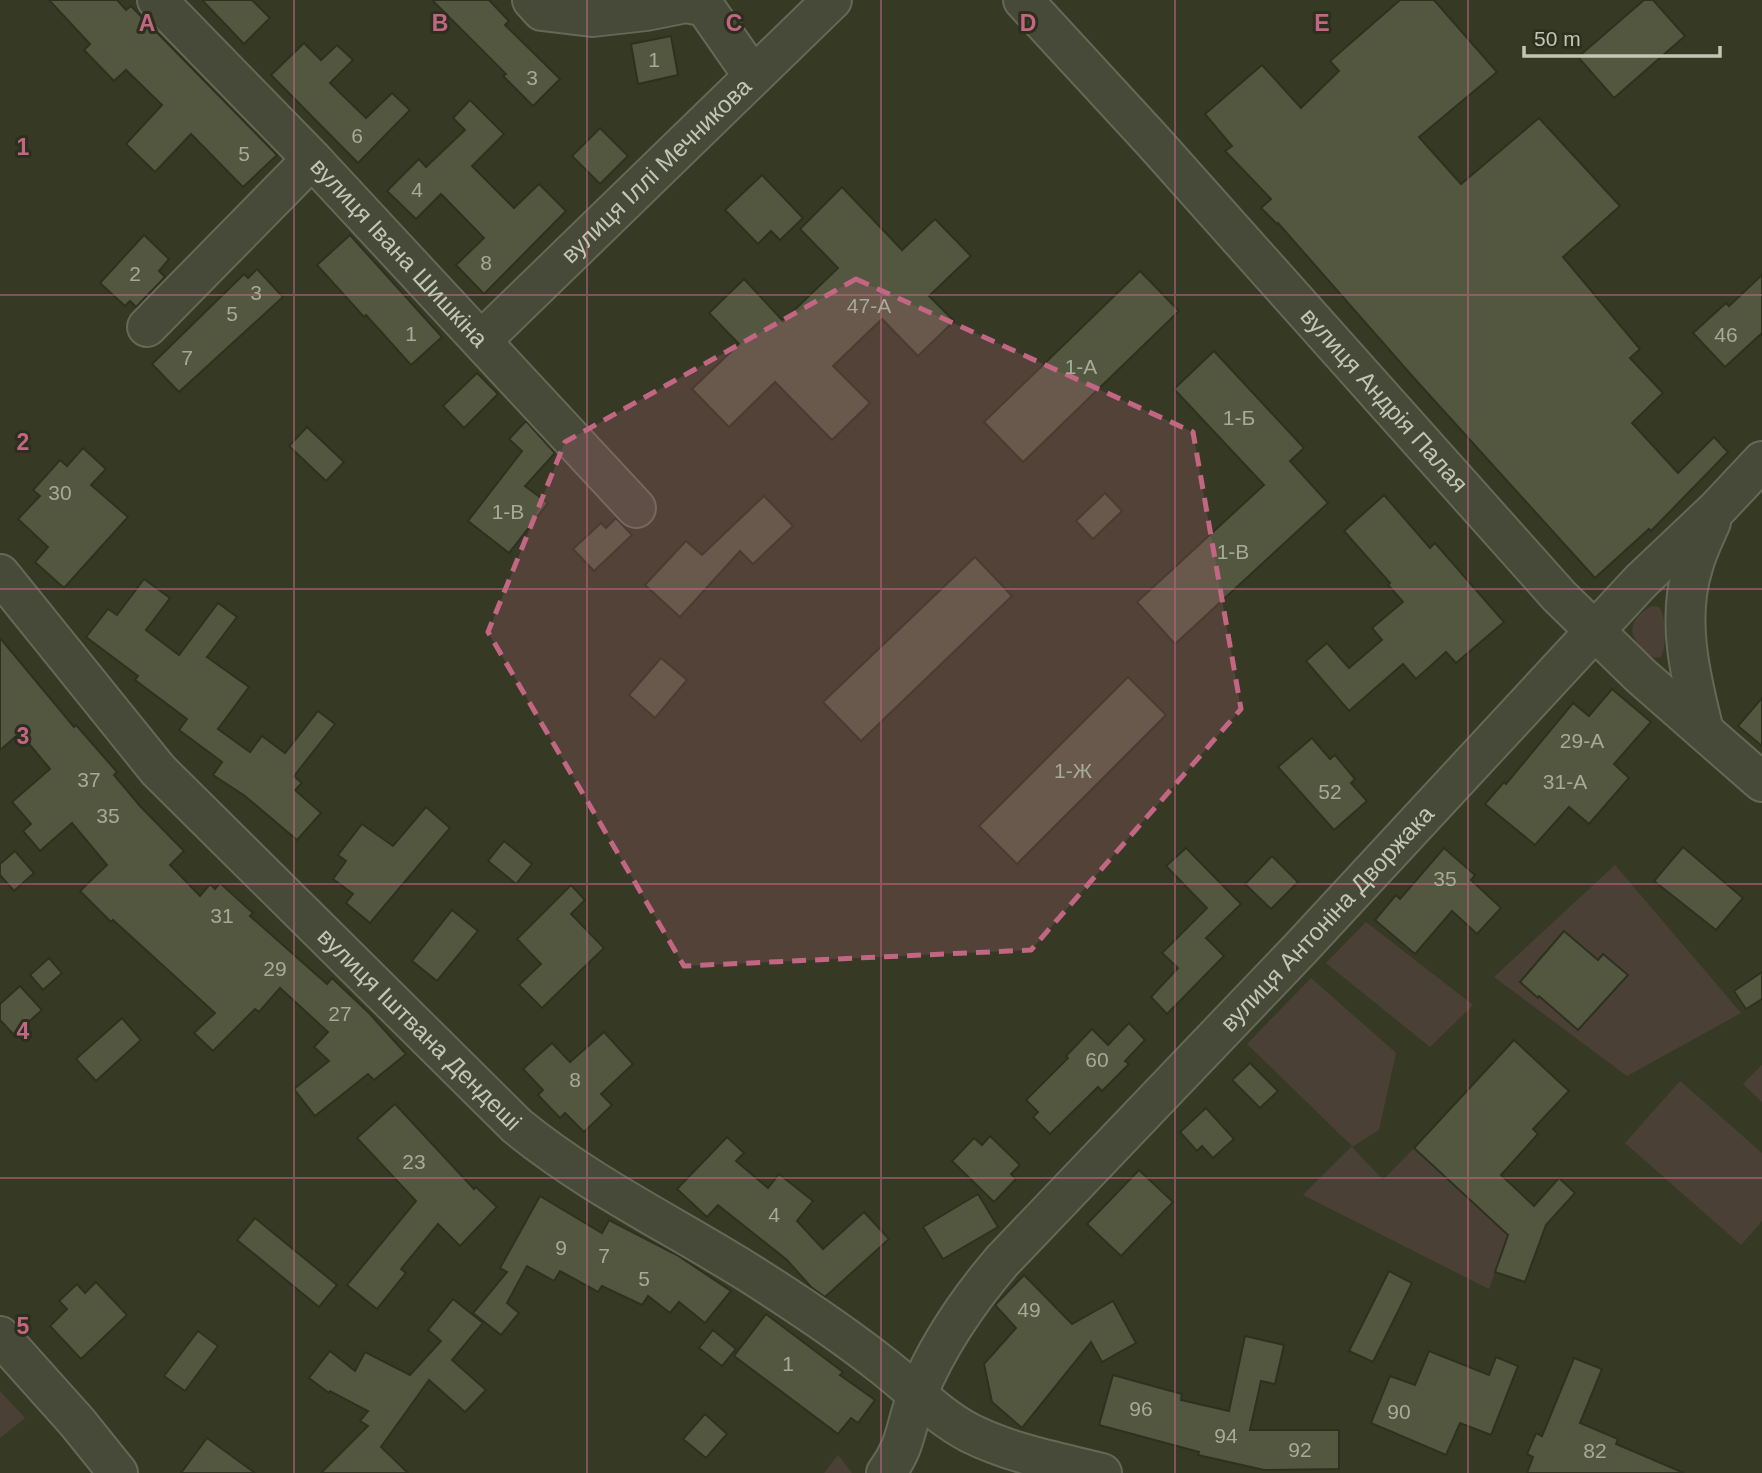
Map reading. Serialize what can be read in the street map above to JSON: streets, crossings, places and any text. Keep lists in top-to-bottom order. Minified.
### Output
{"streets":{"street":["вулиця Іллі Мечникова","вулиця Івана Шишкіна","вулиця Андрія Палая","вулиця Антоніна Дворжака","вулиця Іштвана Дендеші"]},"crossings":[["вулиця Іллі Мечникова","вулиця Івана Шишкіна"],["вулиця Андрія Палая","вулиця Антоніна Дворжака"],["вулиця Антоніна Дворжака","вулиця Іштвана Дендеші"]],"house_numbers":["1","3","6","5","4","8","2","3","47-А","5","1","46","7","1-А","1-Б","30","1-В","1-В","29-А","1-Ж","37","31-А","52","35","35","31","29","27","60","8","23","4","9","7","5","49","1","96","90","94","92","82"],"scale_bar":"50 m","grid":{"columns":["A","B","C","D","E"],"rows":["1","2","3","4","5"]}}
